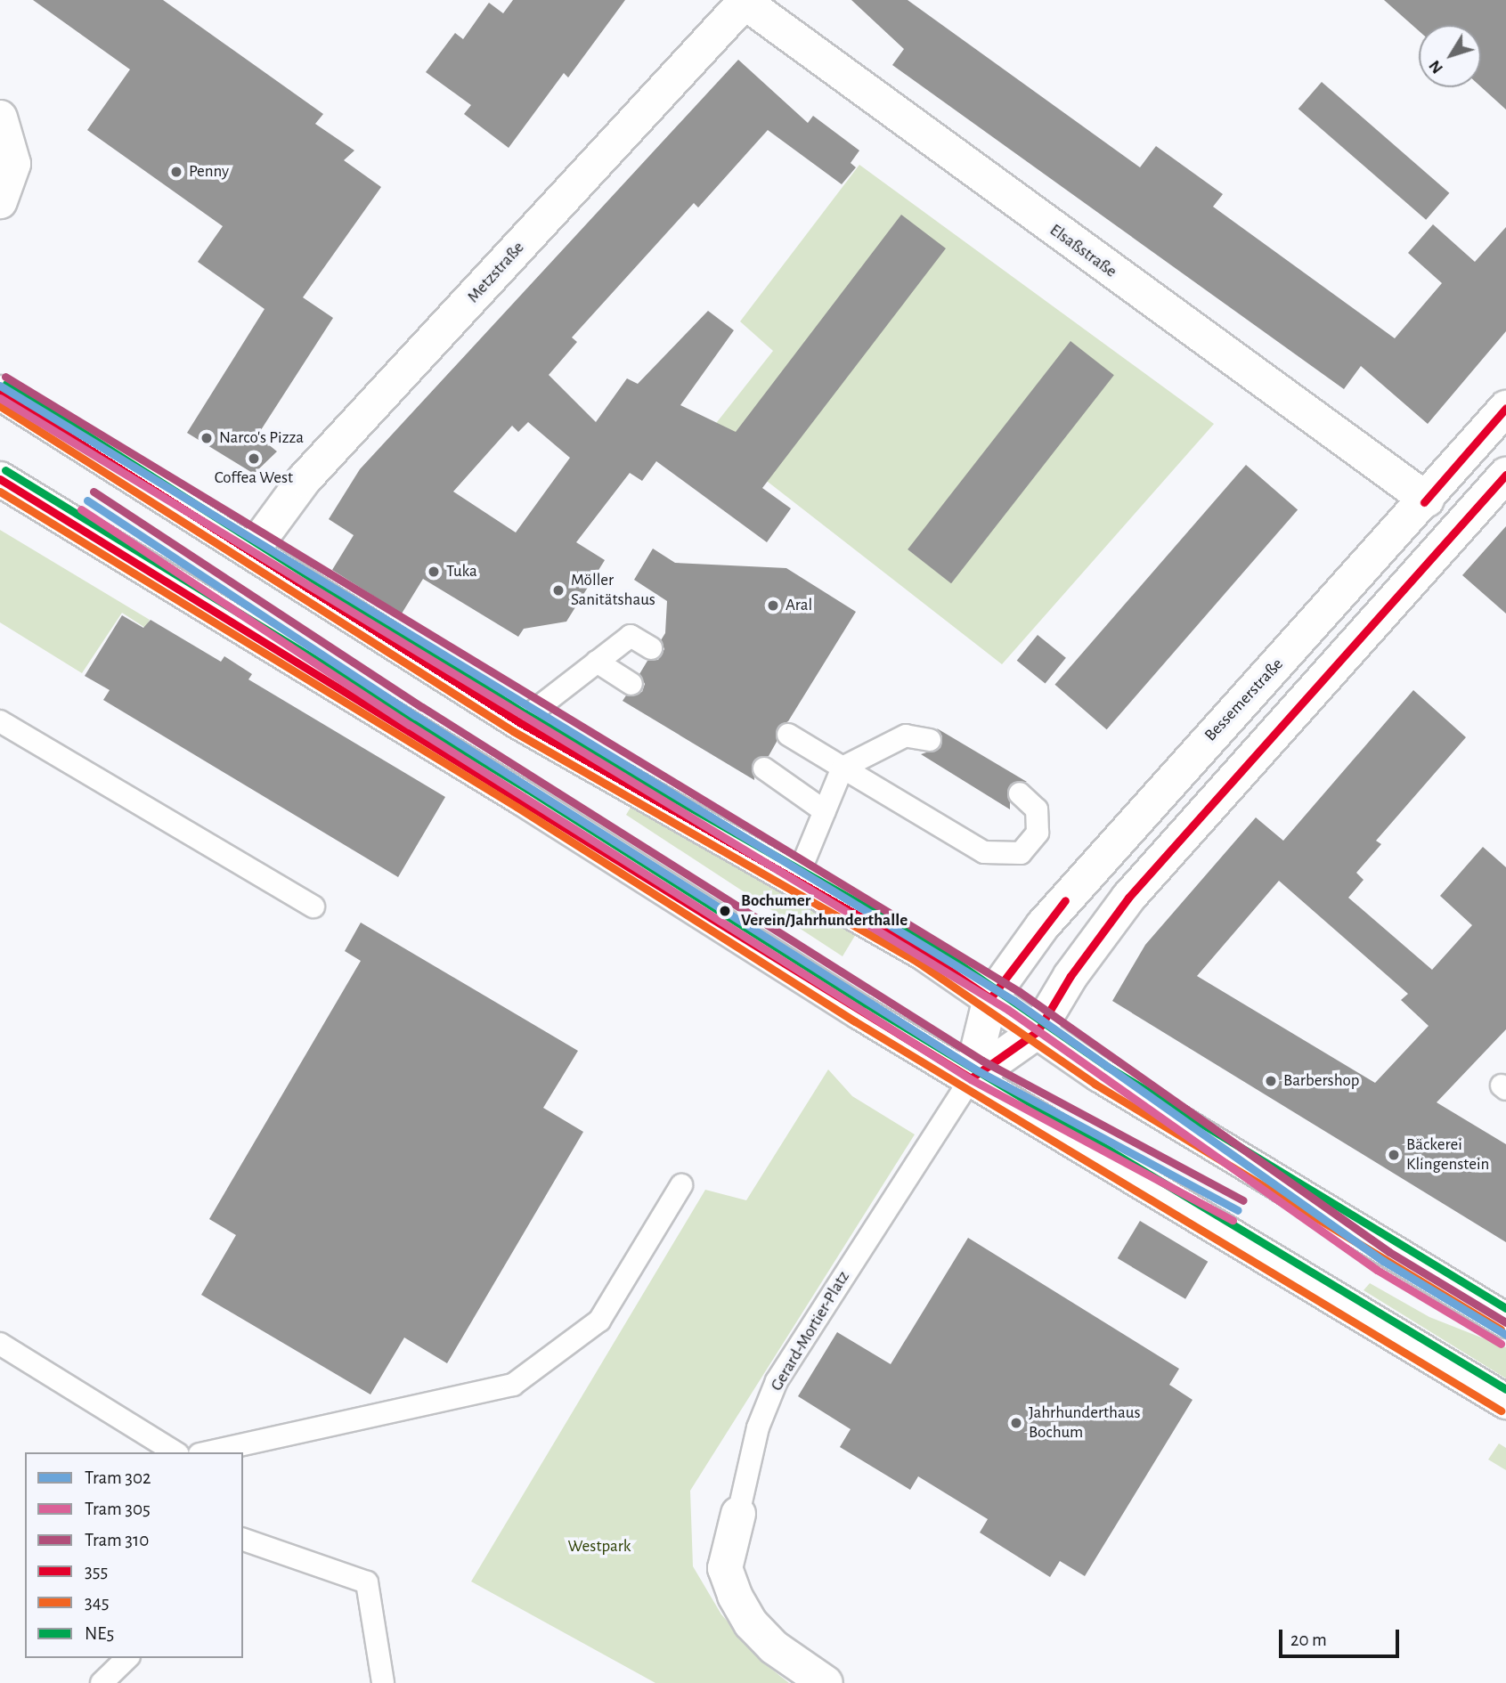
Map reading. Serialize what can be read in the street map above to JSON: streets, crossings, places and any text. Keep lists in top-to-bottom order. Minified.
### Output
{"streets":{"street":["Elsaßstraße","Metzstraße","Bessemerstraße","Gerard-Mortier-Platz"]},"crossings":[["Elsaßstraße","Metzstraße"],["Elsaßstraße","Bessemerstraße"]],"parks":["Westpark"],"places":["Penny","Narco's Pizza","Coffea West","Tuka","Möller Sanitätshaus","Aral","Bochumer Verein/Jahrhunderthalle","Barbershop","Bäckerei Klingenstein","Jahrhunderthaus Bochum"],"lines":["tram line 310","transit line NE5","tram line 302","transit line 355","tram line 305","transit line 345"],"legend":["Tram 302","Tram 305","Tram 310","355","345","NE5"],"scale_bar":"20 m","north":"bottom left"}
